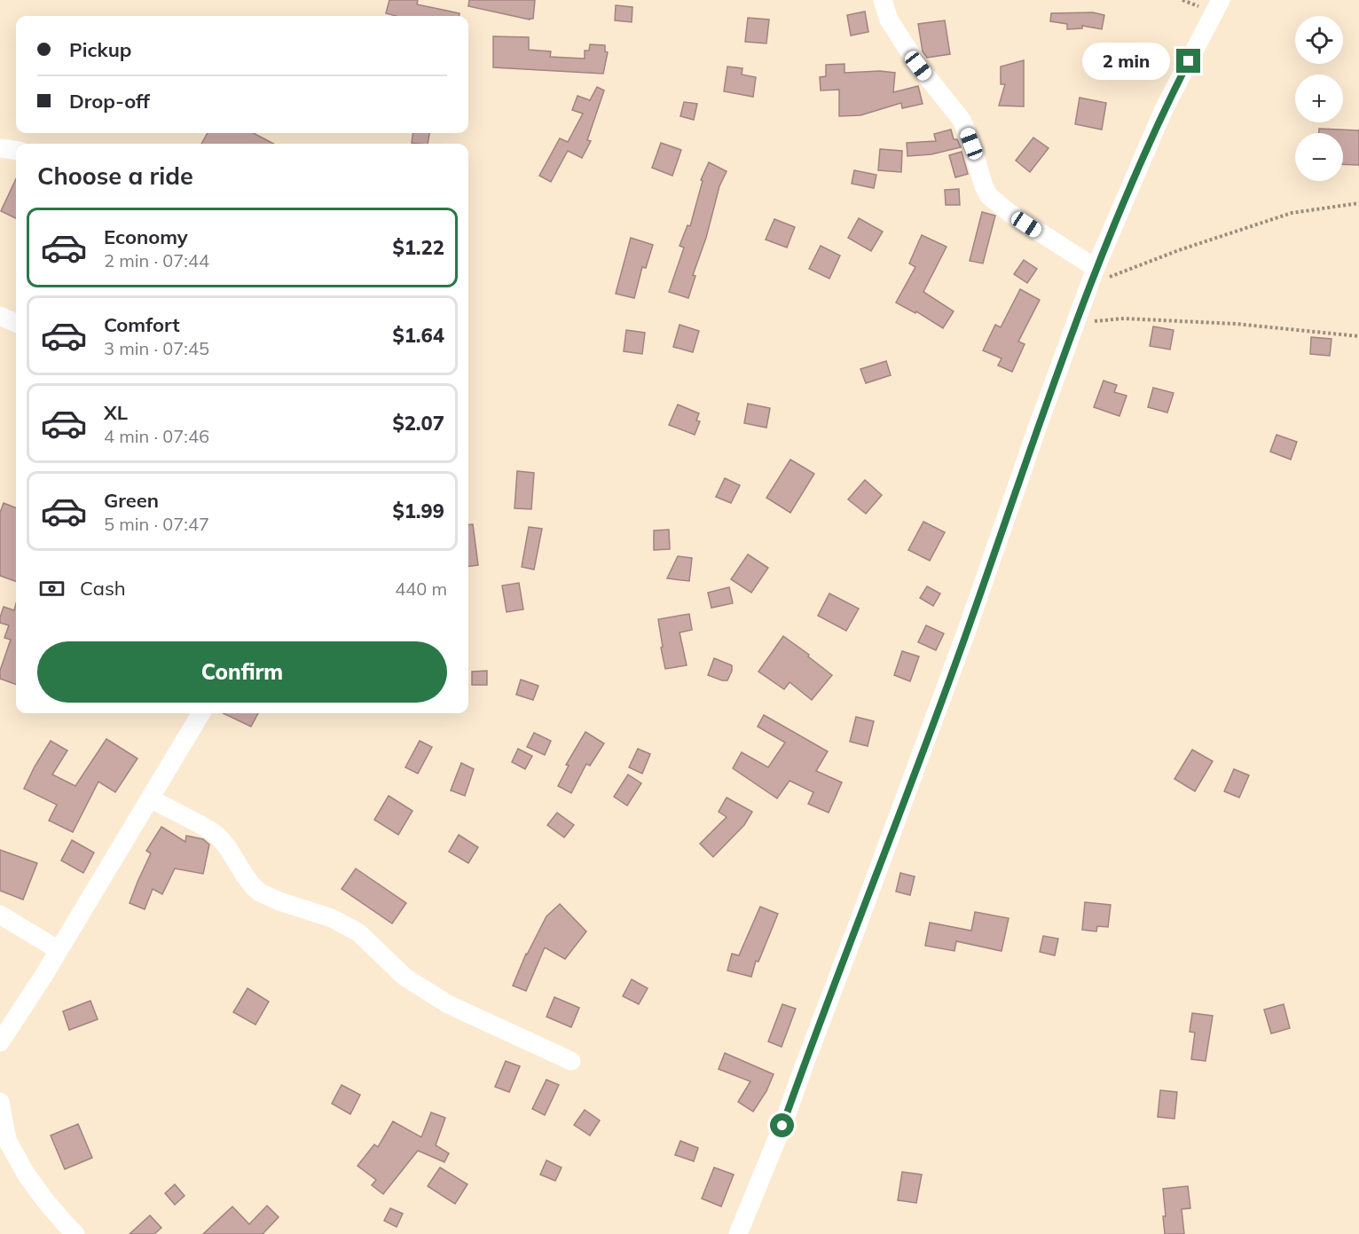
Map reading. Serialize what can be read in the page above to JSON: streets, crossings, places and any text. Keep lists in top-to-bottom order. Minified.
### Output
{"page":{"map_buttons":["+","−"],"banner":["Pickup","Drop-off"],"bubble":"2 min","heading":"Choose a ride","list":[{"name":"Economy","note":"2 min · 07:44","value":"$1.22"},{"name":"Comfort","note":"3 min · 07:45","value":"$1.64"},{"name":"XL","note":"4 min · 07:46","value":"$2.07"},{"name":"Green","note":"5 min · 07:47","value":"$1.99"}],"pay":["Cash","440 m"],"buttons":"Confirm"}}
